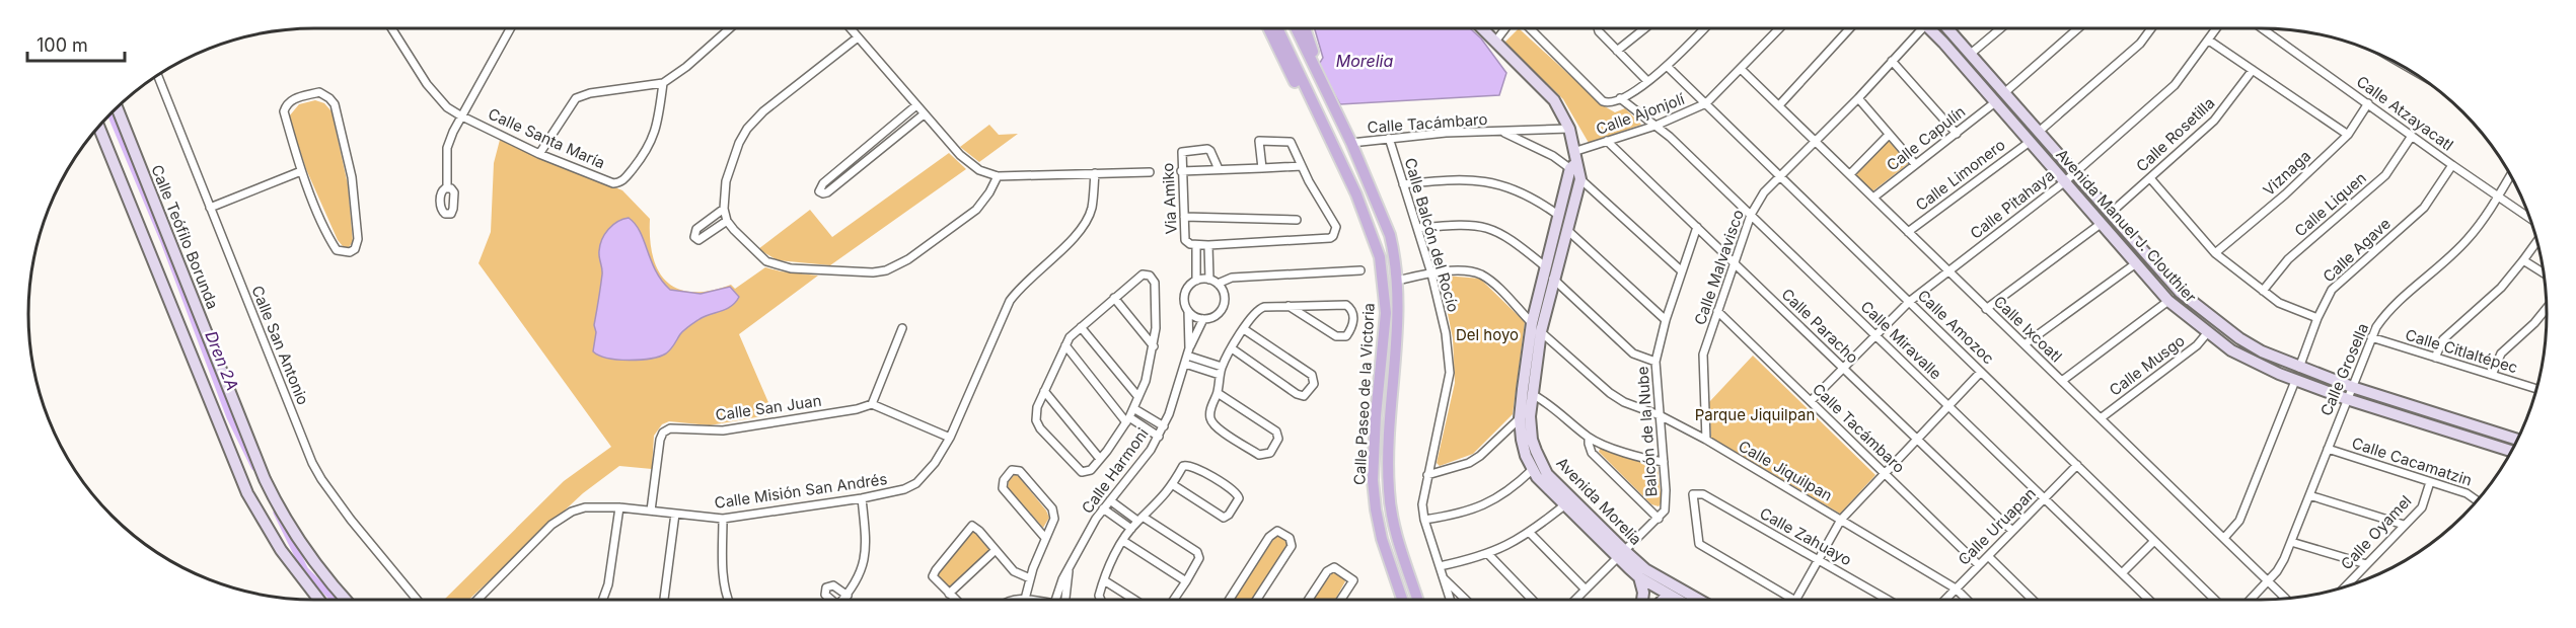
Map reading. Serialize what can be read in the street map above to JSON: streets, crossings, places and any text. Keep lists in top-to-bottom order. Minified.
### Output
{"streets":{"main road":["Avenida Manuel J. Clouthier","Calle Teófilo Borunda","Calle Paseo de la Victoria","Avenida Morelia"],"street":["Calle Atzayacatl","Calle Ajonjolí","Calle Tacámbaro","Calle Rosetilla","Calle Santa María","Calle Capulín","Viznaga","Calle Limonero","Via Amiko","Calle Pitahaya","Calle Liquen","Calle Balcón del Rocío","Calle Agave","Calle Malvavisco","Calle Paracho","Calle Amozoc","Calle Ixcoatl","Calle Miravalle","Calle San Antonio","Calle Citlaltépec","Calle Musgo","Calle Grosella","Calle San Juan","Balcón de la Nube","Calle Cacamatzin","Calle Harmoni","Calle Jiquilpan","Calle Misión San Andrés","Calle Uruapan","Calle Oyamel","Calle Zahuayo"]},"crossings":[["Calle Atzayacatl","Viznaga"],["Calle Atzayacatl","Calle Liquen"],["Calle Atzayacatl","Calle Agave"],["Calle Atzayacatl","Calle Grosella"],["Calle Ajonjolí","Calle Tacámbaro"],["Calle Ajonjolí","Calle Paracho"],["Calle Ajonjolí","Calle Amozoc"],["Calle Ajonjolí","Calle Ixcoatl"],["Calle Ajonjolí","Calle Miravalle"],["Calle Ajonjolí","Avenida Morelia"],["Calle Tacámbaro","Calle Pitahaya"],["Calle Tacámbaro","Calle Balcón del Rocío"],["Calle Tacámbaro","Calle Malvavisco"],["Calle Tacámbaro","Calle Paseo de la Victoria"],["Calle Tacámbaro","Avenida Morelia"],["Calle Tacámbaro","Calle Uruapan"],["Calle Rosetilla","Avenida Manuel J. Clouthier"],["Calle Capulín","Avenida Manuel J. Clouthier"],["Calle Capulín","Calle Ixcoatl"],["Calle Limonero","Avenida Manuel J. Clouthier"],["Calle Limonero","Calle Ixcoatl"],["Calle Pitahaya","Avenida Manuel J. Clouthier"],["Calle Pitahaya","Calle Paracho"],["Calle Pitahaya","Calle Amozoc"],["Calle Pitahaya","Calle Ixcoatl"],["Calle Pitahaya","Calle Miravalle"],["Avenida Manuel J. Clouthier","Calle Agave"],["Avenida Manuel J. Clouthier","Calle Musgo"],["Avenida Manuel J. Clouthier","Calle Grosella"],["Calle Balcón del Rocío","Calle Jiquilpan"],["Calle Malvavisco","Calle Paracho"],["Calle Malvavisco","Calle Amozoc"],["Calle Malvavisco","Calle Ixcoatl"],["Calle Malvavisco","Calle Miravalle"],["Calle Malvavisco","Calle Jiquilpan"],["Calle Paracho","Balcón de la Nube"],["Calle Paracho","Calle Uruapan"],["Calle Amozoc","Calle Uruapan"],["Calle Ixcoatl","Calle Musgo"],["Calle Ixcoatl","Calle Grosella"],["Calle Miravalle","Calle Uruapan"],["Calle Citlaltépec","Calle Grosella"],["Calle Grosella","Calle Cacamatzin"],["Calle Paseo de la Victoria","Calle Jiquilpan"],["Calle San Juan","Calle Misión San Andrés"],["Balcón de la Nube","Calle Jiquilpan"],["Balcón de la Nube","Avenida Morelia"],["Calle Cacamatzin","Calle Oyamel"],["Calle Jiquilpan","Avenida Morelia"],["Calle Jiquilpan","Calle Uruapan"]],"water":["Morelia","Dren 2A"],"parks":["Del hoyo","Parque Jiquilpan"],"scale_bar":"100 m"}
